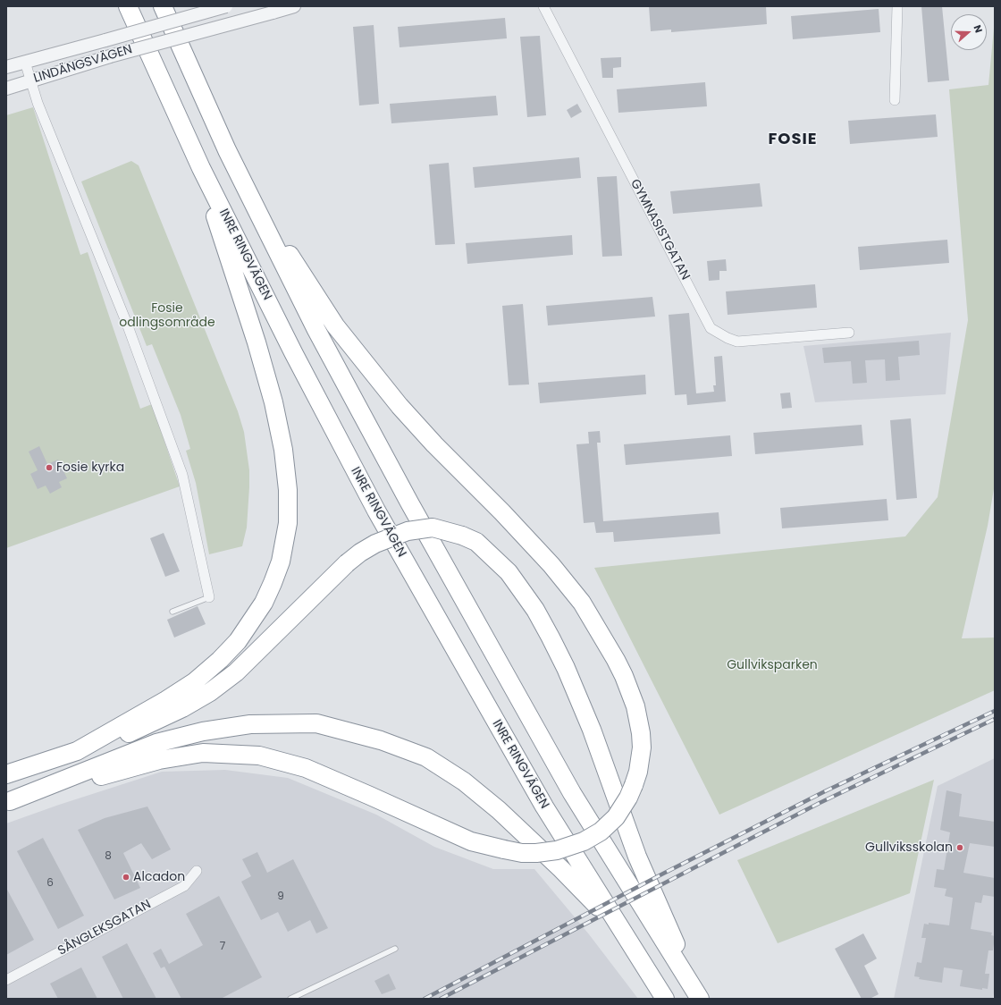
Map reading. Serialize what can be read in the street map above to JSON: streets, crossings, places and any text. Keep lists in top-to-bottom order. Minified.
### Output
{"streets":{"highway":["INRE RINGVÄGEN"],"street":["LINDÄNGSVÄGEN","GYMNASISTGATAN","SÅNGLEKSGATAN"]},"districts":["FOSIE"],"parks":["Fosie odlingsområde","Gullviksparken"],"places":["Fosie kyrka","Gullviksskolan","Alcadon"],"house_numbers":["8","6","9","7"],"north":"right"}
